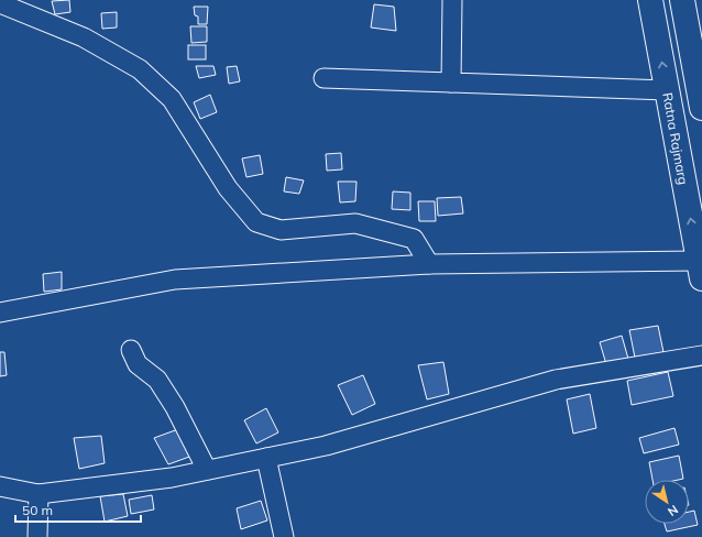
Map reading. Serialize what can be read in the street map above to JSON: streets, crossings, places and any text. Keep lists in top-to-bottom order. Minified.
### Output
{"streets":{"highway":["Ratna Rajmarg"]},"scale_bar":"50 m","north":"bottom right"}
